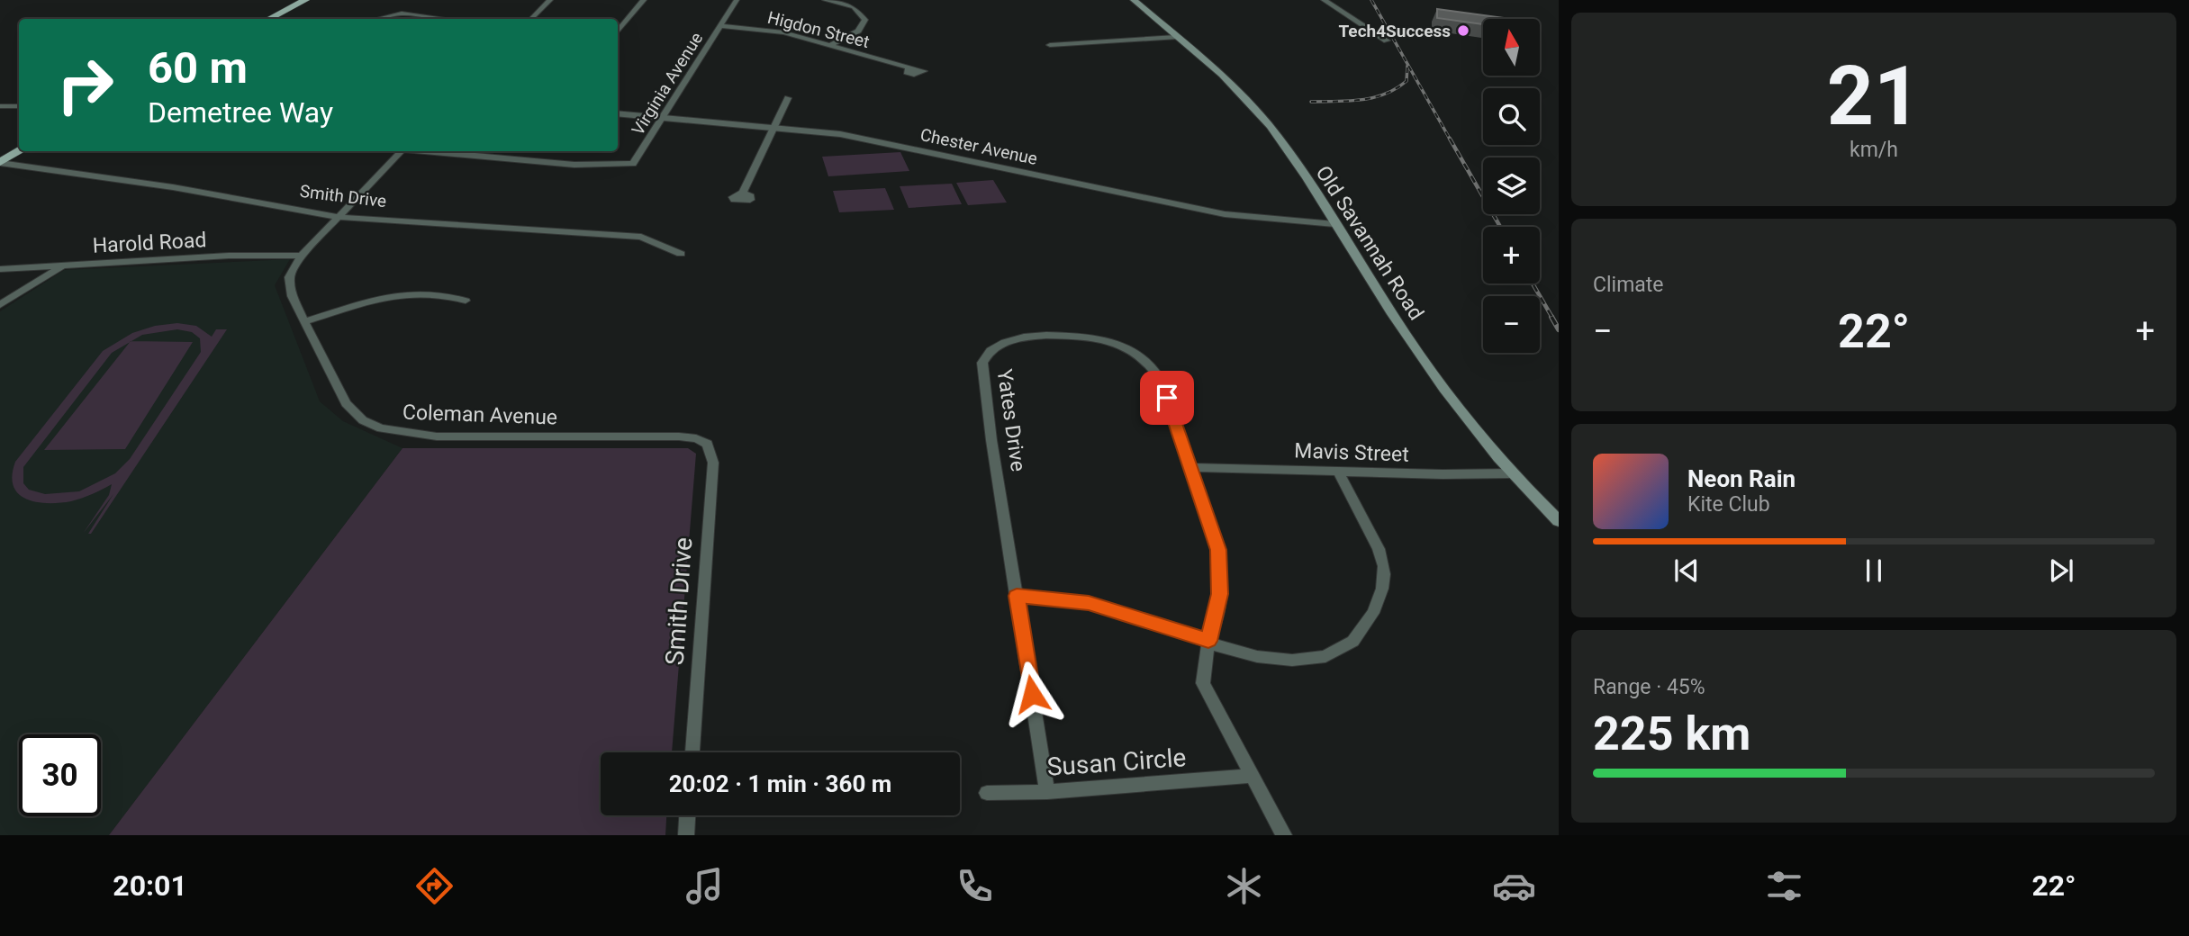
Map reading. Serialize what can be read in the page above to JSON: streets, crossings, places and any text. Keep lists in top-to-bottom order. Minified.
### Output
{"streets":{"main road":["Old Savannah Road"],"street":["Higdon Street","Virginia Avenue","Chester Avenue","Smith Drive","Harold Road","Coleman Avenue","Yates Drive","Mavis Street","Susan Circle"]},"crossings":[["Higdon Street","Virginia Avenue"],["Virginia Avenue","Chester Avenue"],["Chester Avenue","Old Savannah Road"],["Smith Drive","Coleman Avenue"],["Harold Road","Coleman Avenue"],["Old Savannah Road","Mavis Street"],["Yates Drive","Mavis Street"],["Yates Drive","Susan Circle"]],"places":["Tech4Success"],"north":"top","page":{"tile":[["21","km/h"],"Climate",["Range · 45%","225 km"]],"map_buttons":["+","−"],"turn":["60 m","Demetree Way"],"heat":["−","22°","+"],"song":["Neon Rain","Kite Club"],"limit":"30","trip":"20:02 · 1 min · 360 m","tabs":["20:01","22°"]}}
